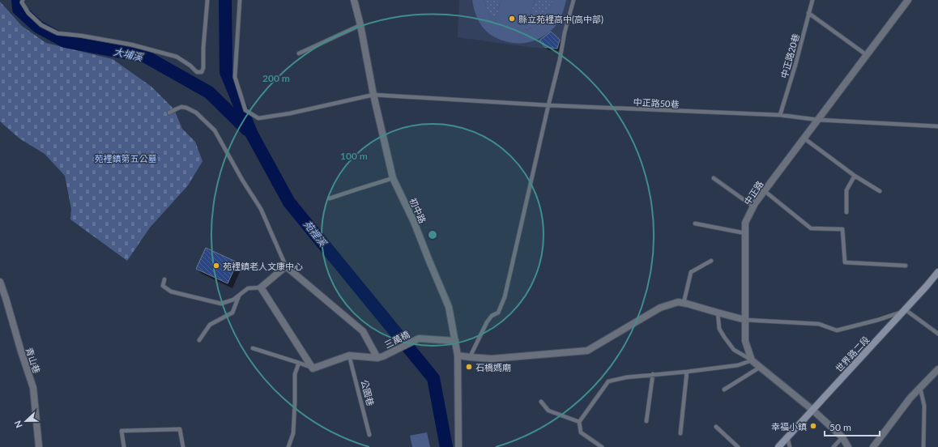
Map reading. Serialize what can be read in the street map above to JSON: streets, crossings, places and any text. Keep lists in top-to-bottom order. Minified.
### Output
{"streets":{"main road":["世界路二段"],"street":["中正路","初中路","三萬橋","青山巷"],"lane":["中正路20巷","中正路50巷","公園巷"]},"crossings":[["中正路20巷","中正路50巷"],["中正路50巷","中正路"],["中正路50巷","初中路"],["初中路","三萬橋"]],"water":["大埔溪","苑裡溪"],"parks":["苑裡鎮第五公墓"],"places":["縣立苑裡高中(高中部)","苑裡鎮老人文康中心","石橋媽廟","幸福小鎮"],"scale_bar":"50 m","north":"left","rings":["200 m","100 m"]}
